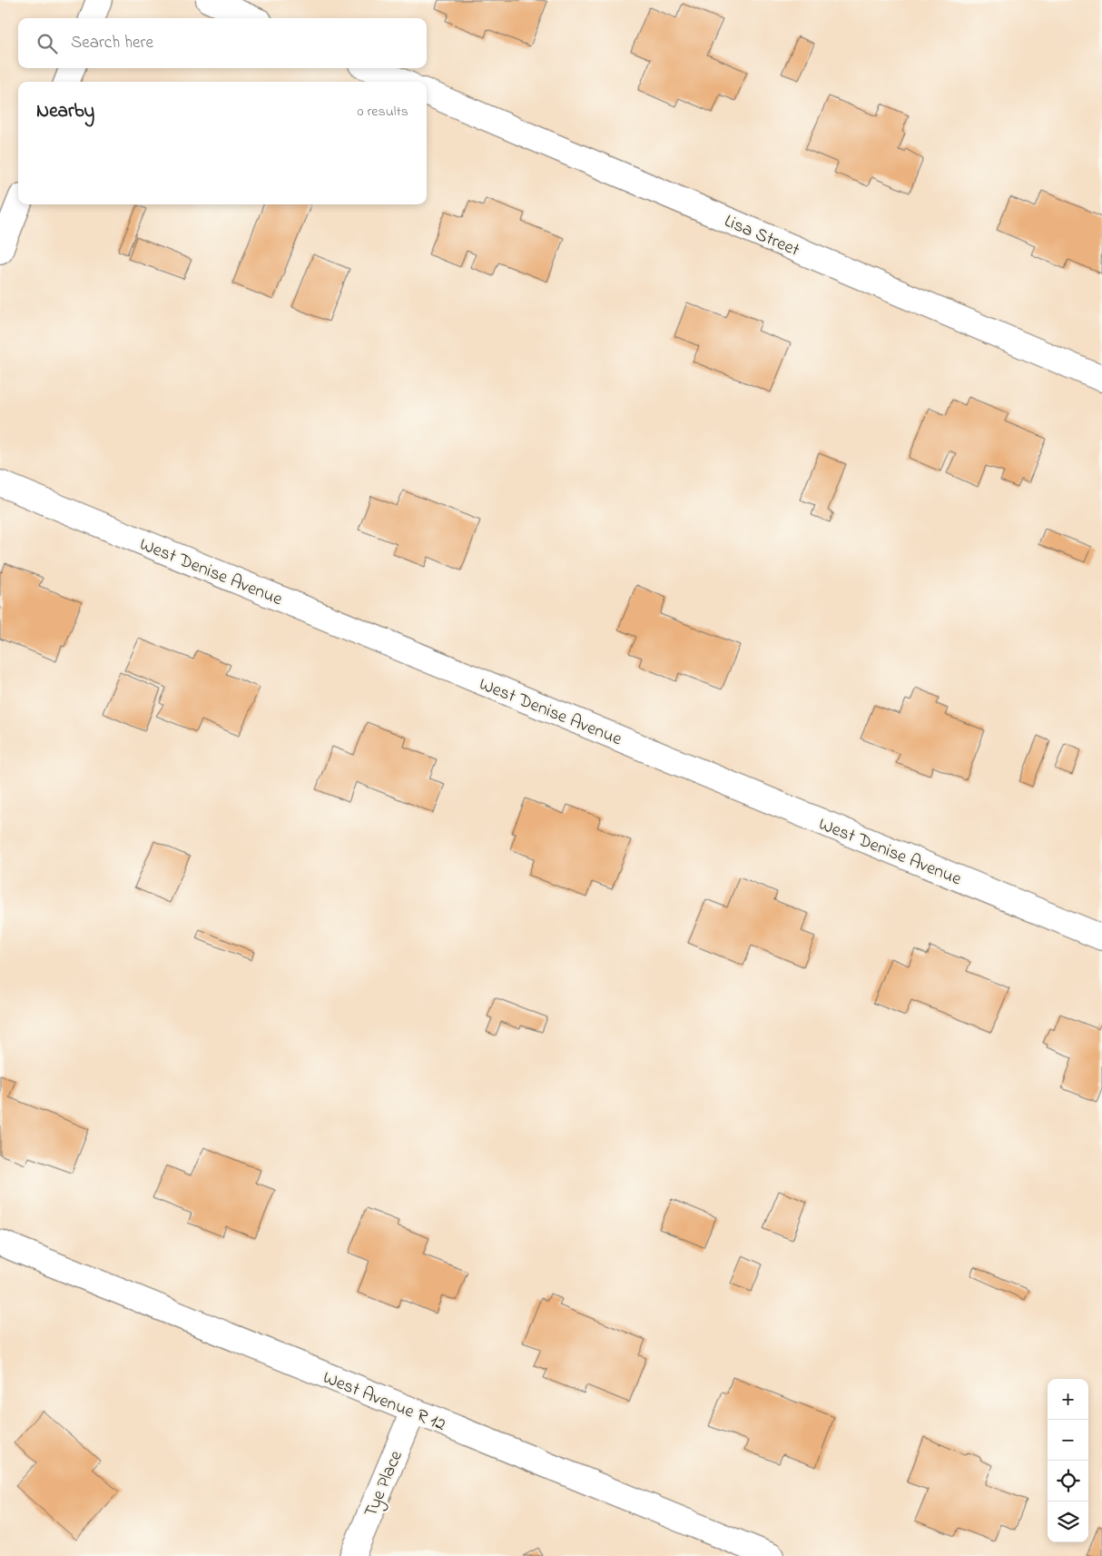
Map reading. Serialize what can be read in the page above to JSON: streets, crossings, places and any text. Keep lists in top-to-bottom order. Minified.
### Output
{"streets":{"street":["Lisa Street","West Denise Avenue","West Avenue R 12","Tye Place"]},"crossings":[["West Avenue R 12","Tye Place"]],"page":{"search":"Search here","heading":["Nearby","0 results"],"map_buttons":["+","−"]}}
